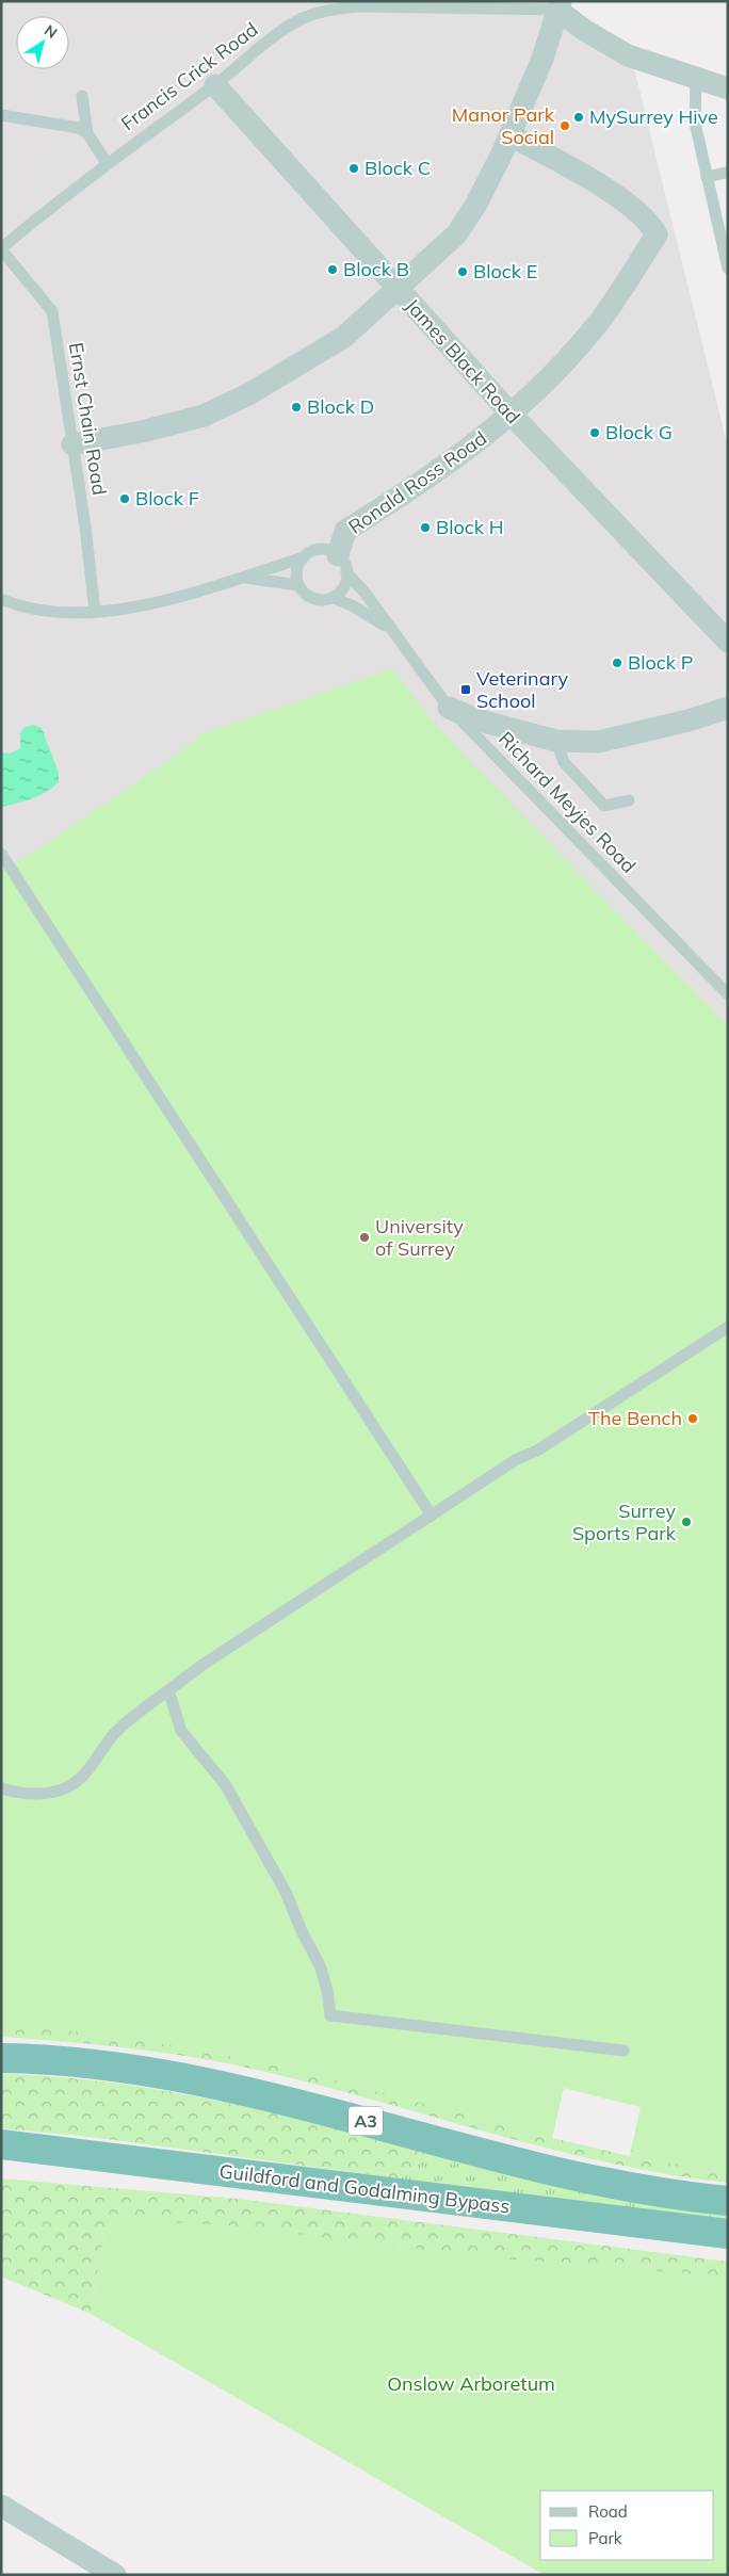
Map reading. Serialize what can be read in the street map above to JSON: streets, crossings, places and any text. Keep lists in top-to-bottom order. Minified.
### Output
{"streets":{"highway":["A3","Guildford and Godalming Bypass"],"street":["James Black Road","Ronald Ross Road"],"lane":["Francis Crick Road","Ernst Chain Road","Richard Meyjes Road"]},"crossings":[["Francis Crick Road","James Black Road"],["Francis Crick Road","Ernst Chain Road"],["James Black Road","Ronald Ross Road"],["Ronald Ross Road","Richard Meyjes Road"]],"parks":["Onslow Arboretum"],"places":{"other":["MySurrey Hive","Manor Park Social","Block C","Block B","Block E","Block D","Block G","Block F","Block H","Block P","University of Surrey","The Bench","Surrey Sports Park"],"transit":["Veterinary School"]},"legend":["Road","Park"],"north":"top right"}
